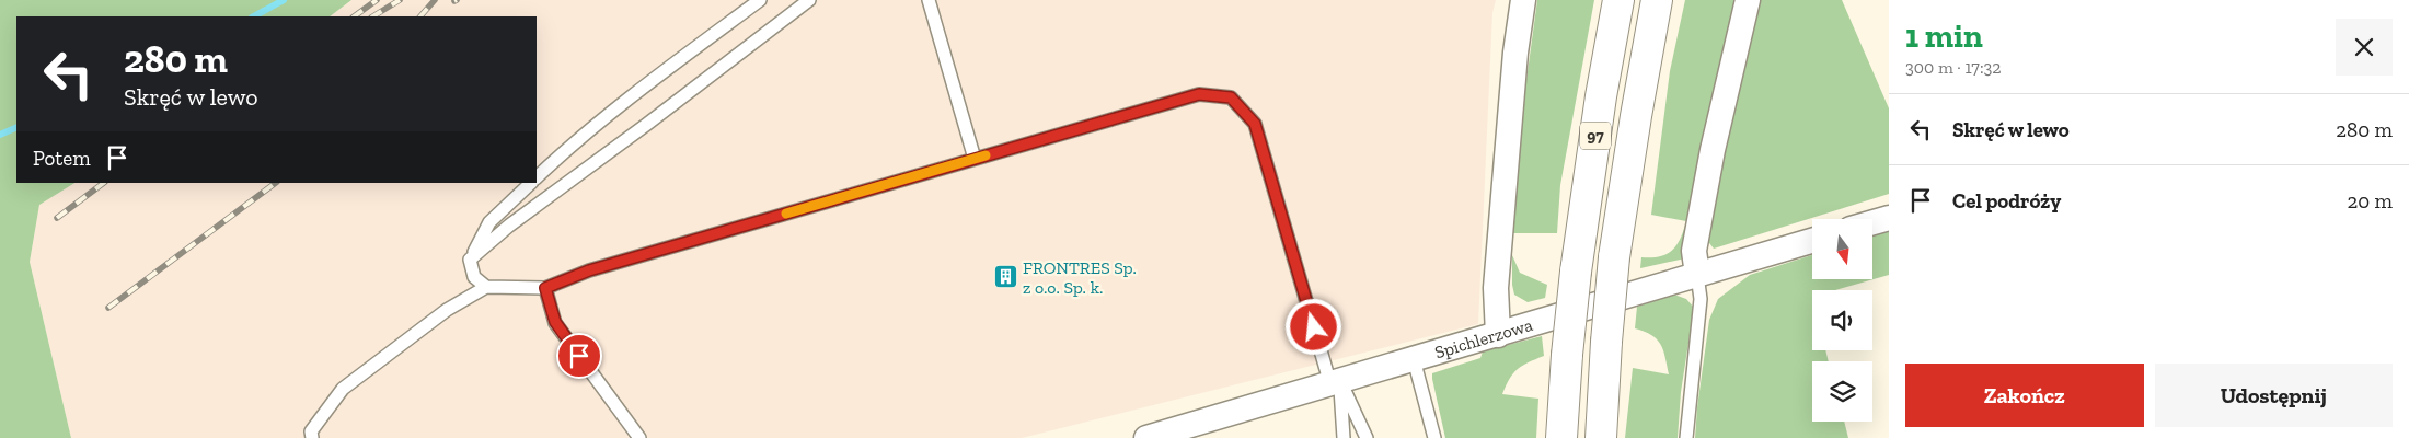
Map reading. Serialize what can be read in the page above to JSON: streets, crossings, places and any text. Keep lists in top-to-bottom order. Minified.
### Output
{"streets":{"main road":["97"],"street":["Spichlerzowa"]},"places":{"building":["FRONTRES Sp. z o.o. Sp. k."]},"north":"bottom","page":{"heading":["1 min","300 m · 17:32"],"turn":["280 m","Skręć w lewo"],"list":[{"name":"Skręć w lewo","value":"280 m"},{"name":"Cel podróży","value":"20 m"}],"then":"Potem","buttons":["Zakończ","Udostępnij"]}}
